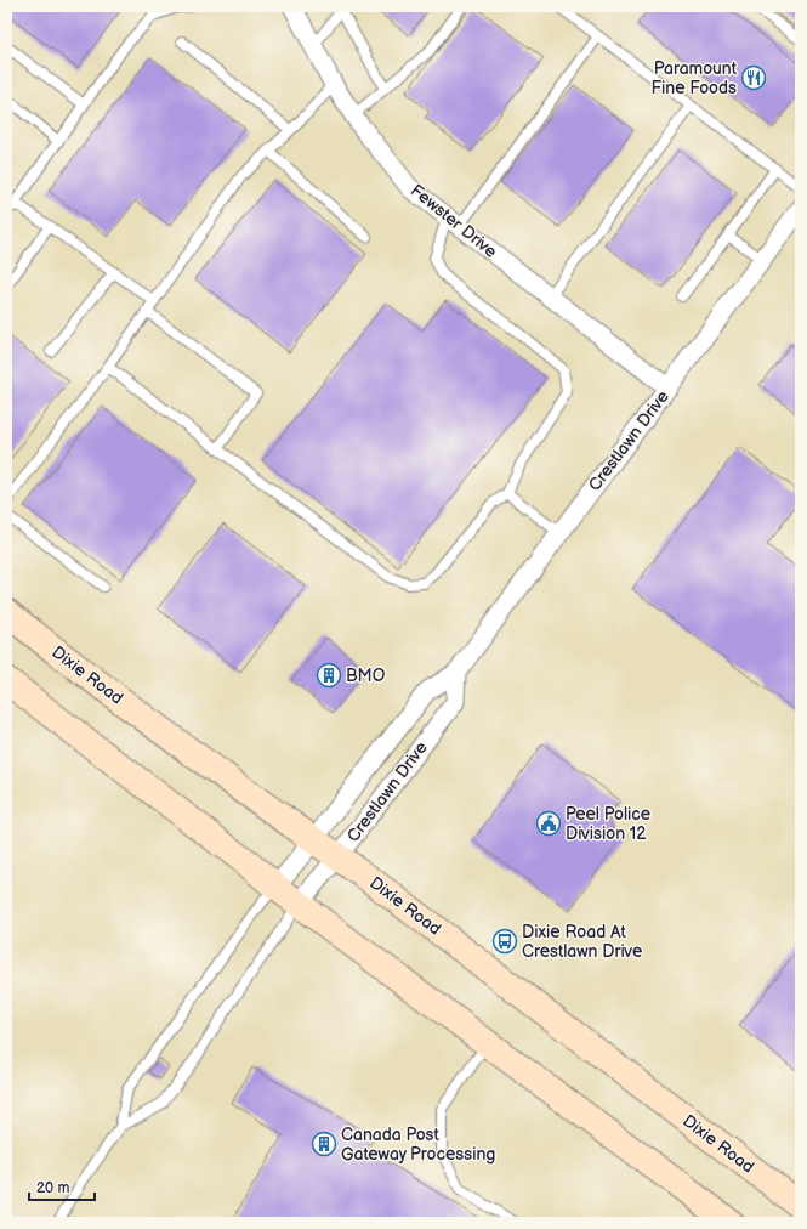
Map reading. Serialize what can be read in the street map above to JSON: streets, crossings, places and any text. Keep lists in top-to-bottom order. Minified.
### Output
{"streets":{"main road":["Dixie Road"],"street":["Fewster Drive","Crestlawn Drive"]},"crossings":[["Fewster Drive","Crestlawn Drive"],["Crestlawn Drive","Dixie Road"]],"places":{"restaurant":["Paramount Fine Foods"],"building":["BMO","Canada Post Gateway Processing"],"public building":["Peel Police Division 12"],"bus stop":["Dixie Road At Crestlawn Drive"]},"scale_bar":"20 m"}
